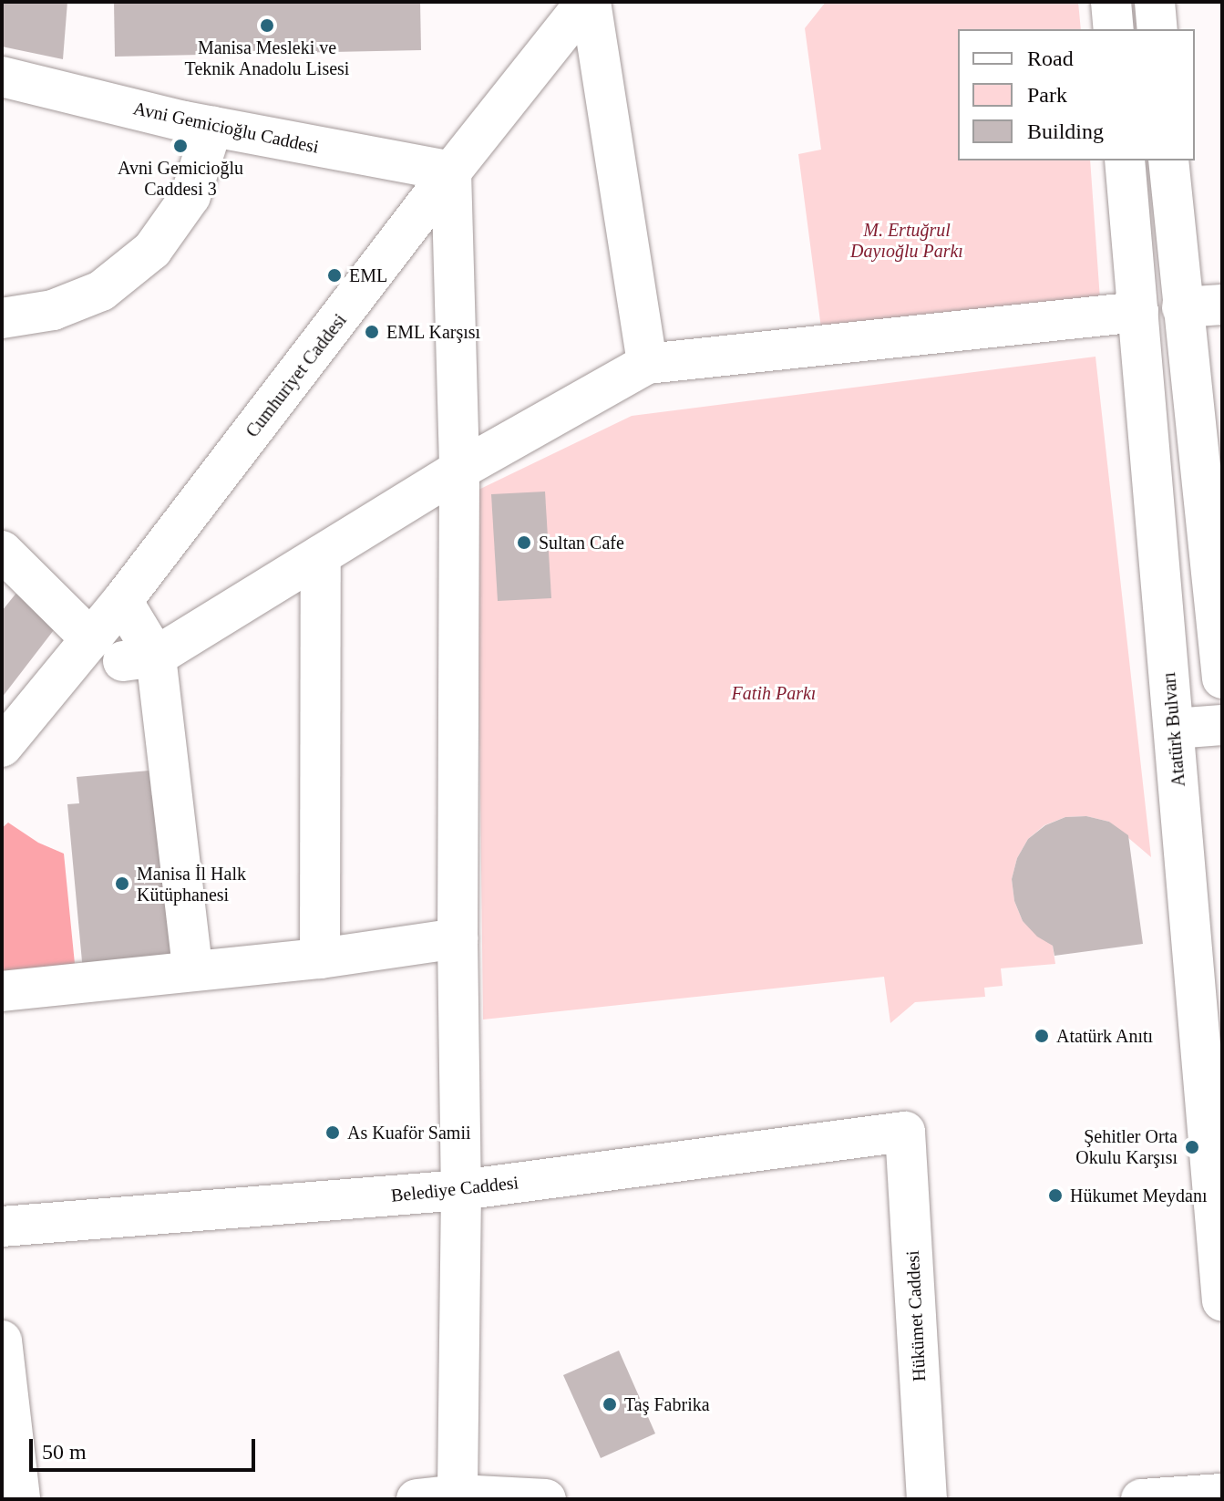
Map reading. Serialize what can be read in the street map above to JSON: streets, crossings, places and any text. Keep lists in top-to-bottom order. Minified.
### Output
{"streets":{"street":["Avni Gemicioğlu Caddesi","Cumhuriyet Caddesi","Atatürk Bulvarı","Belediye Caddesi","Hükümet Caddesi"]},"crossings":[["Avni Gemicioğlu Caddesi","Cumhuriyet Caddesi"],["Belediye Caddesi","Hükümet Caddesi"]],"parks":["M. Ertuğrul Dayıoğlu Parkı","Fatih Parkı"],"places":["Manisa Mesleki ve Teknik Anadolu Lisesi","Avni Gemicioğlu Caddesi 3","EML","EML Karşısı","Sultan Cafe","Manisa İl Halk Kütüphanesi","Atatürk Anıtı","As Kuaför Samii","Şehitler Orta Okulu Karşısı","Hükumet Meydanı","Taş Fabrika"],"legend":["Road","Park","Building"],"scale_bar":"50 m"}
